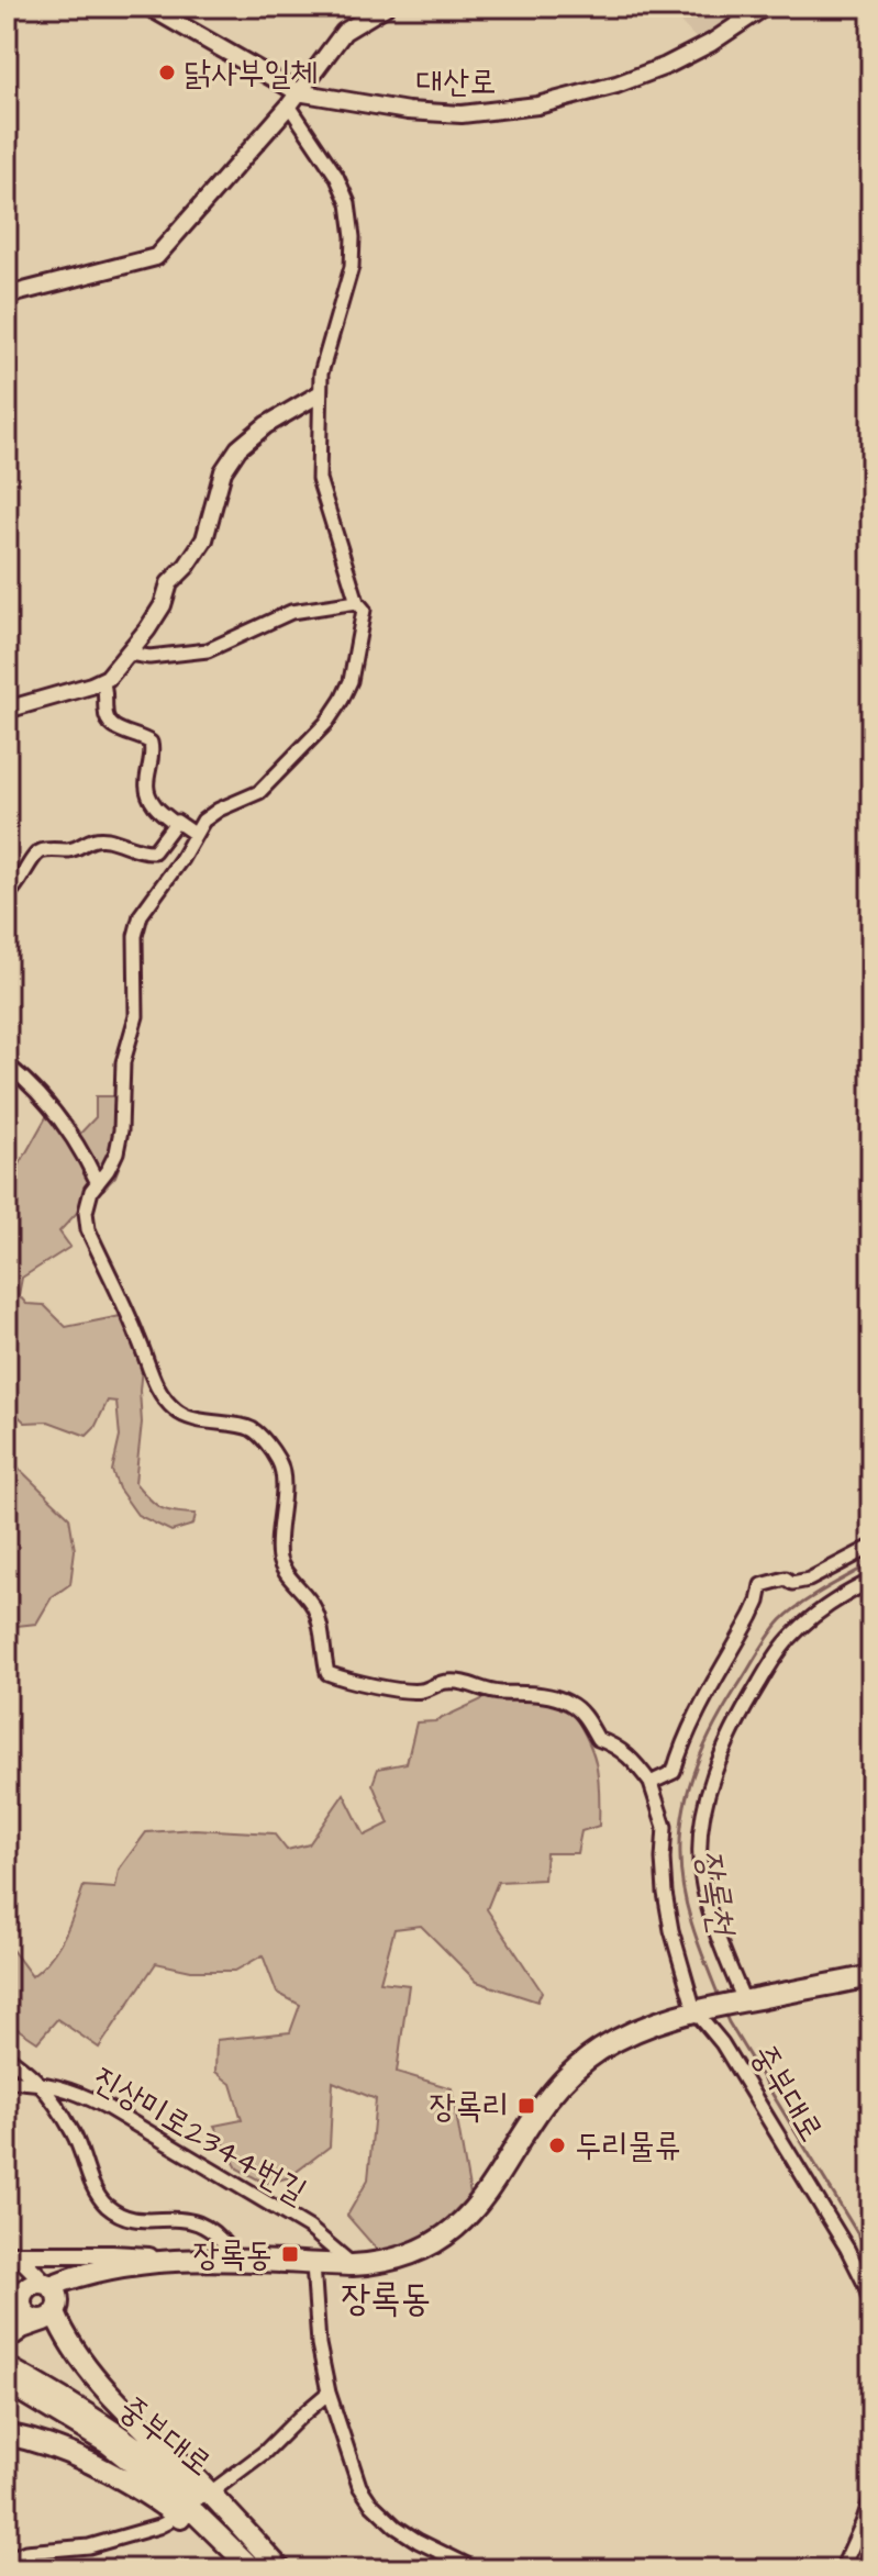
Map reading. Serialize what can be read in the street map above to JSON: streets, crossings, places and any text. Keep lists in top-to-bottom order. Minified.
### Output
{"streets":{"main road":["중부대로"],"street":["대산로","진상미로2344번길"]},"districts":["장록동"],"water":["장록천"],"places":{"other":["닭사부일체","두리물류"],"transit":["장록리","장록동"]}}
